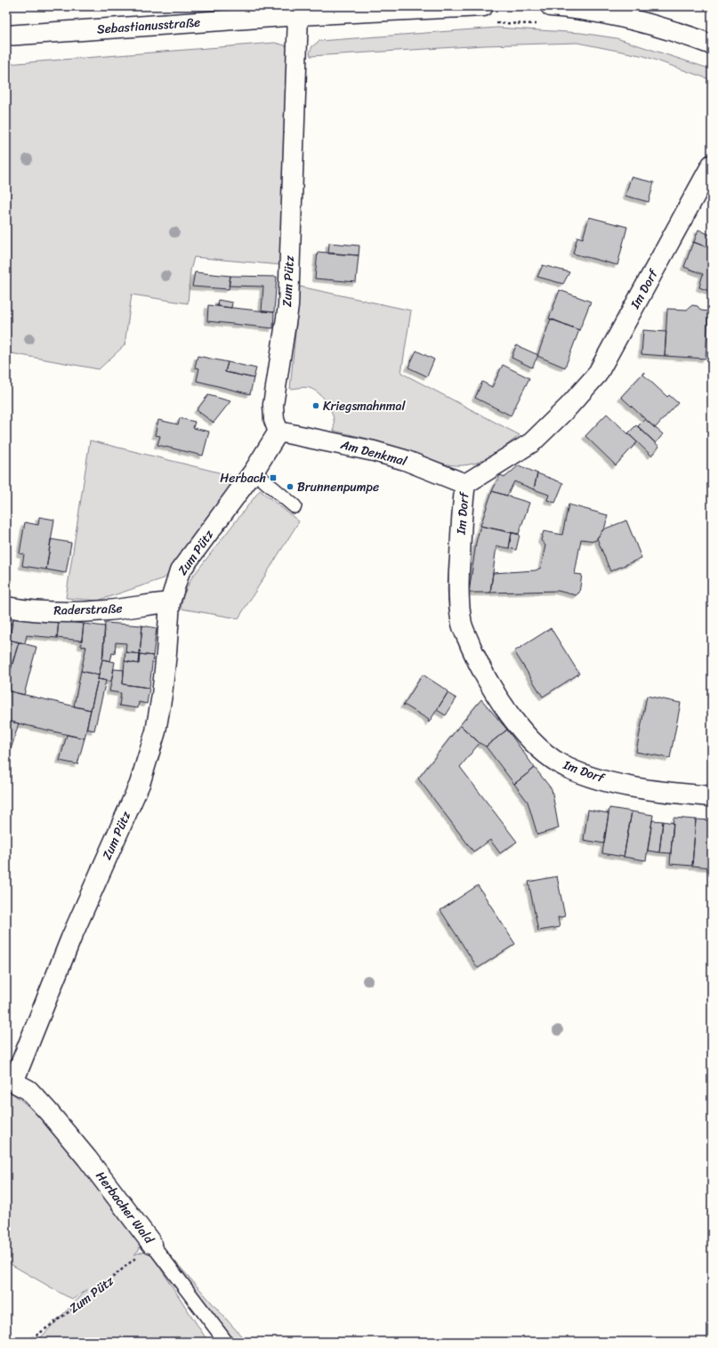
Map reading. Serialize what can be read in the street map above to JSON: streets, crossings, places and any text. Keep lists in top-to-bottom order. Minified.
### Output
{"streets":{"street":["Sebastianusstraße","Zum Pütz","Im Dorf","Am Denkmal","Raderstraße","Herbacher Wald"]},"crossings":[["Sebastianusstraße","Zum Pütz"],["Zum Pütz","Am Denkmal"],["Zum Pütz","Raderstraße"],["Zum Pütz","Herbacher Wald"],["Im Dorf","Am Denkmal"]],"places":{"other":["Kriegsmahnmal","Brunnenpumpe"],"transit":["Herbach"]}}
